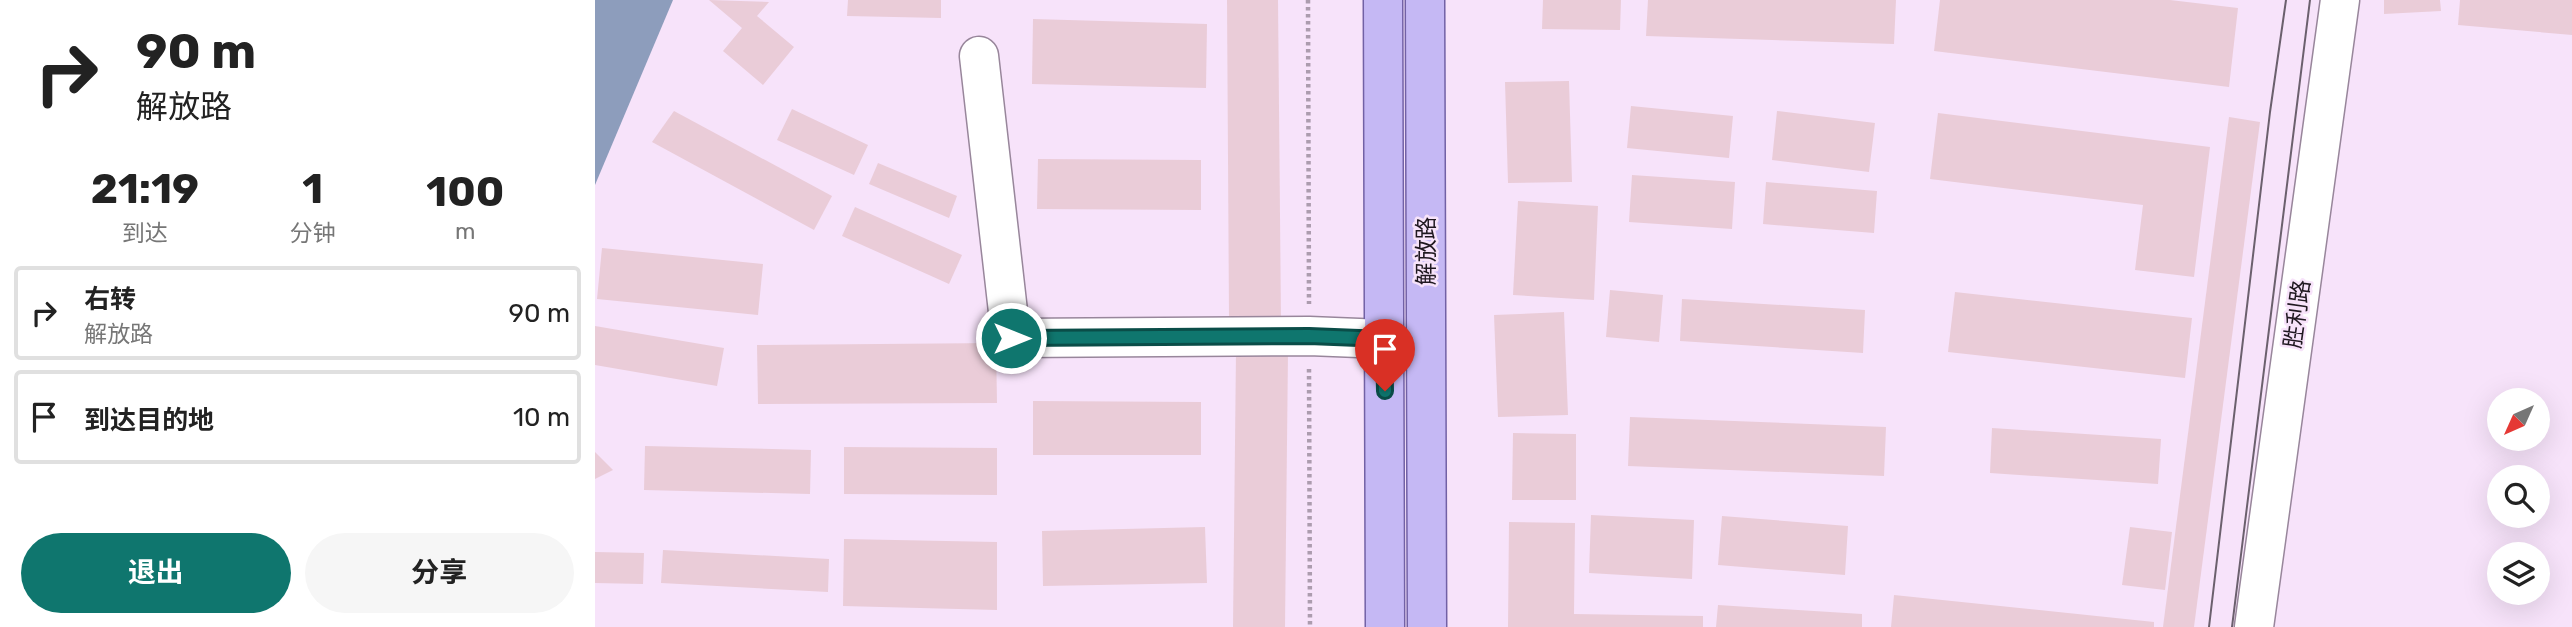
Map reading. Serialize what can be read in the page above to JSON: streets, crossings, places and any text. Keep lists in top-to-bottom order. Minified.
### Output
{"streets":{"main road":["解放路"],"street":["胜利路"]},"north":"bottom left","page":{"turn":["90 m","解放路"],"eta":["21:19","到达","1","分钟","100","m"],"list":[{"name":"右转","note":"解放路","value":"90 m"},{"name":"到达目的地","value":"10 m"}],"buttons":["退出","分享"]}}
